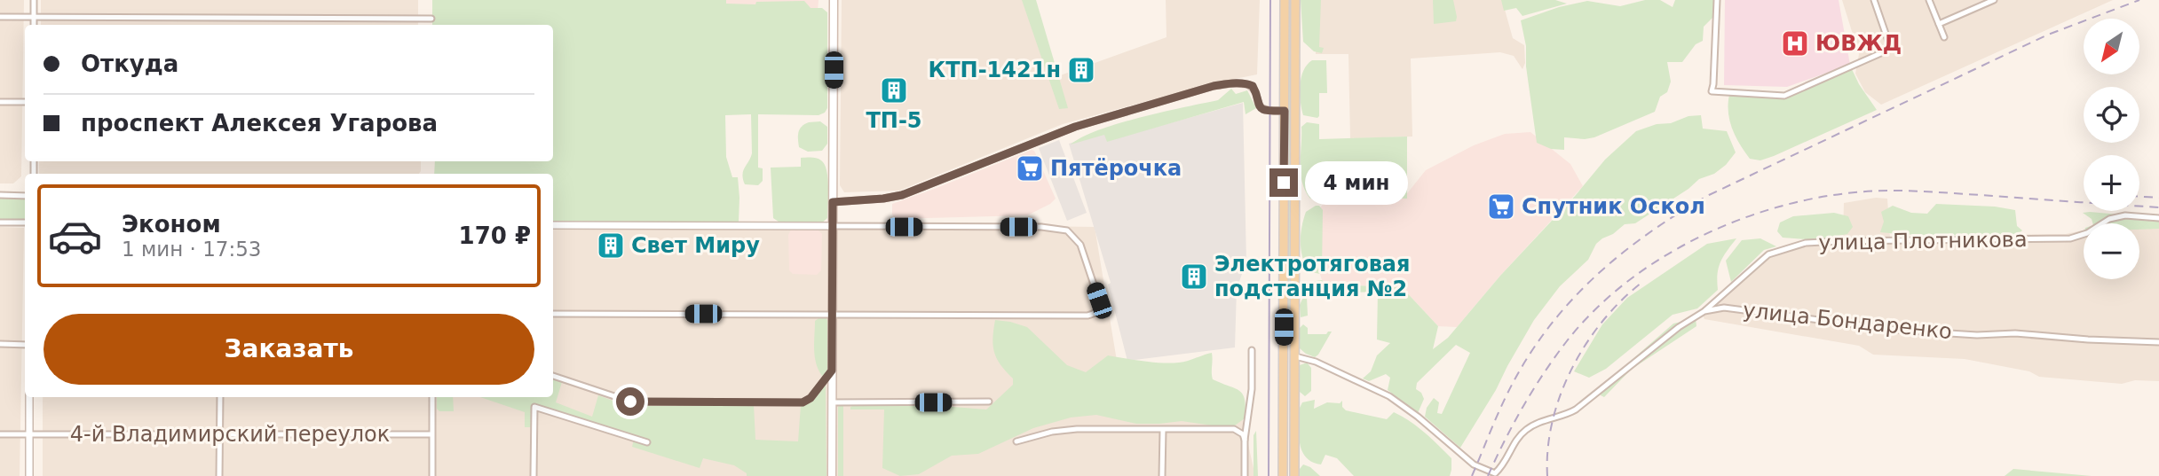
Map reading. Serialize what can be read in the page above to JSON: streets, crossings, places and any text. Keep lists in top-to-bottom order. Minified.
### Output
{"streets":{"street":["улица Плотникова","улица Бондаренко","4-й Владимирский переулок"]},"crossings":[["улица Плотникова","улица Бондаренко"]],"places":{"hospital":["ЮВЖД"],"building":["КТП-1421н","ТП-5","Свет Миру","Электротяговая подстанция №2"],"supermarket":["Пятёрочка","Спутник Оскол"]},"north":"bottom left","page":{"map_buttons":["+","−"],"banner":["Откуда","проспект Алексея Угарова"],"bubble":"4 мин","list":[{"name":"Эконом","note":"1 мин · 17:53","value":"170 ₽"}],"buttons":"Заказать"}}
